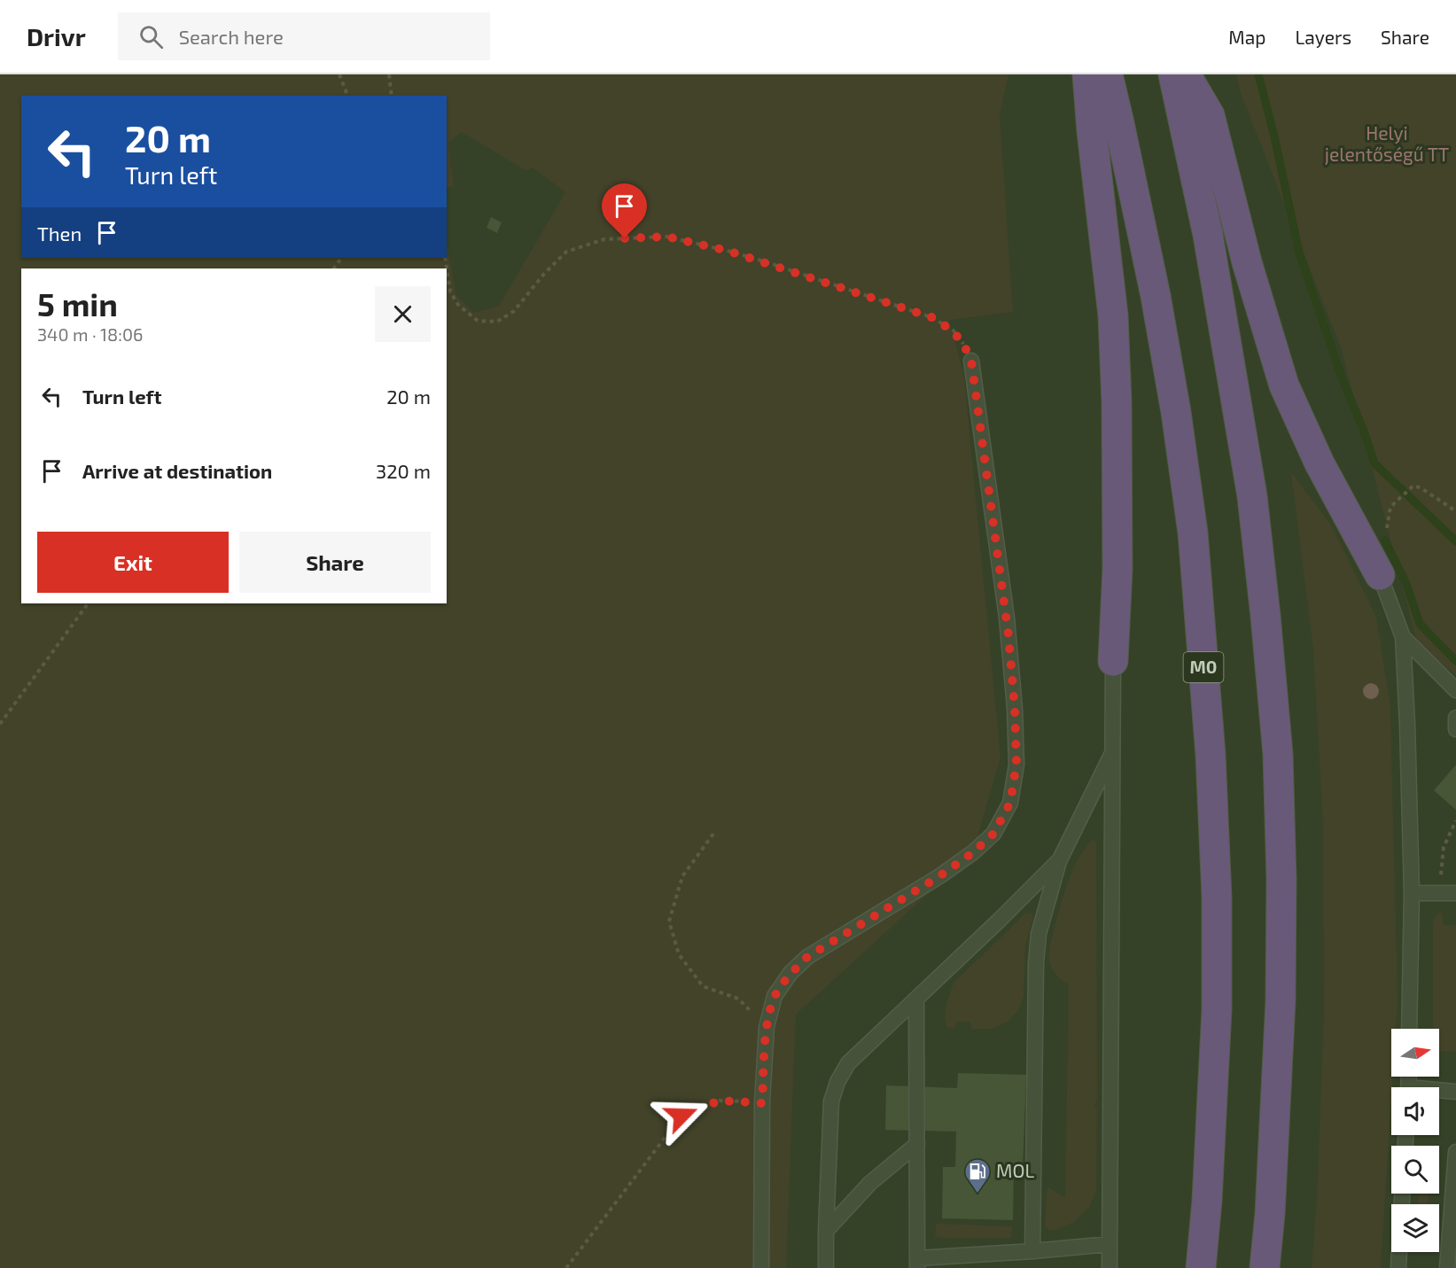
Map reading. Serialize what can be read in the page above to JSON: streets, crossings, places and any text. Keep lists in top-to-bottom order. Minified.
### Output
{"streets":{"highway":["M0"]},"parks":["Helyi jelentőségű TT"],"places":{"fuel station":["MOL"]},"north":"right","page":{"header":"Drivr","search":"Search here","nav":["Map","Layers","Share"],"turn":["20 m","Turn left"],"then":"Then","heading":["5 min","340 m · 18:06"],"list":[{"name":"Turn left","value":"20 m"},{"name":"Arrive at destination","value":"320 m"}],"buttons":["Exit","Share"]}}
